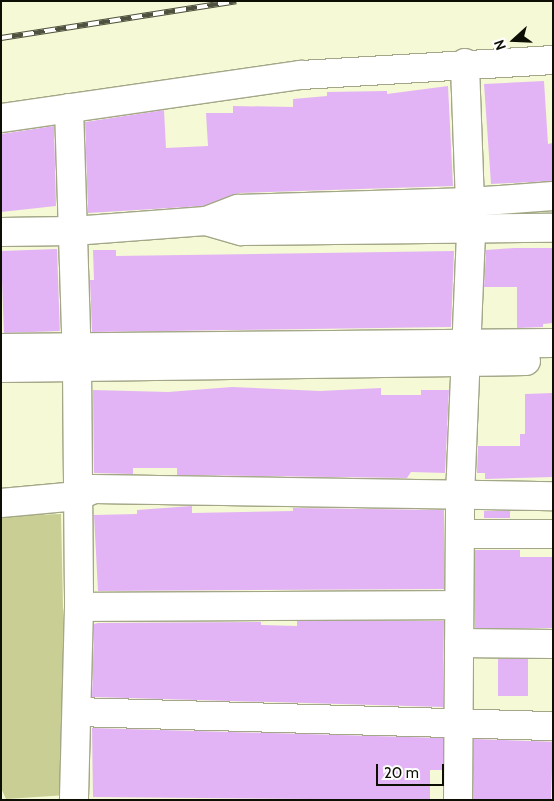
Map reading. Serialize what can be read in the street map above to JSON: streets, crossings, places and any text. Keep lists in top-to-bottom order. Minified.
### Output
{"scale_bar":"20 m","north":"left"}
